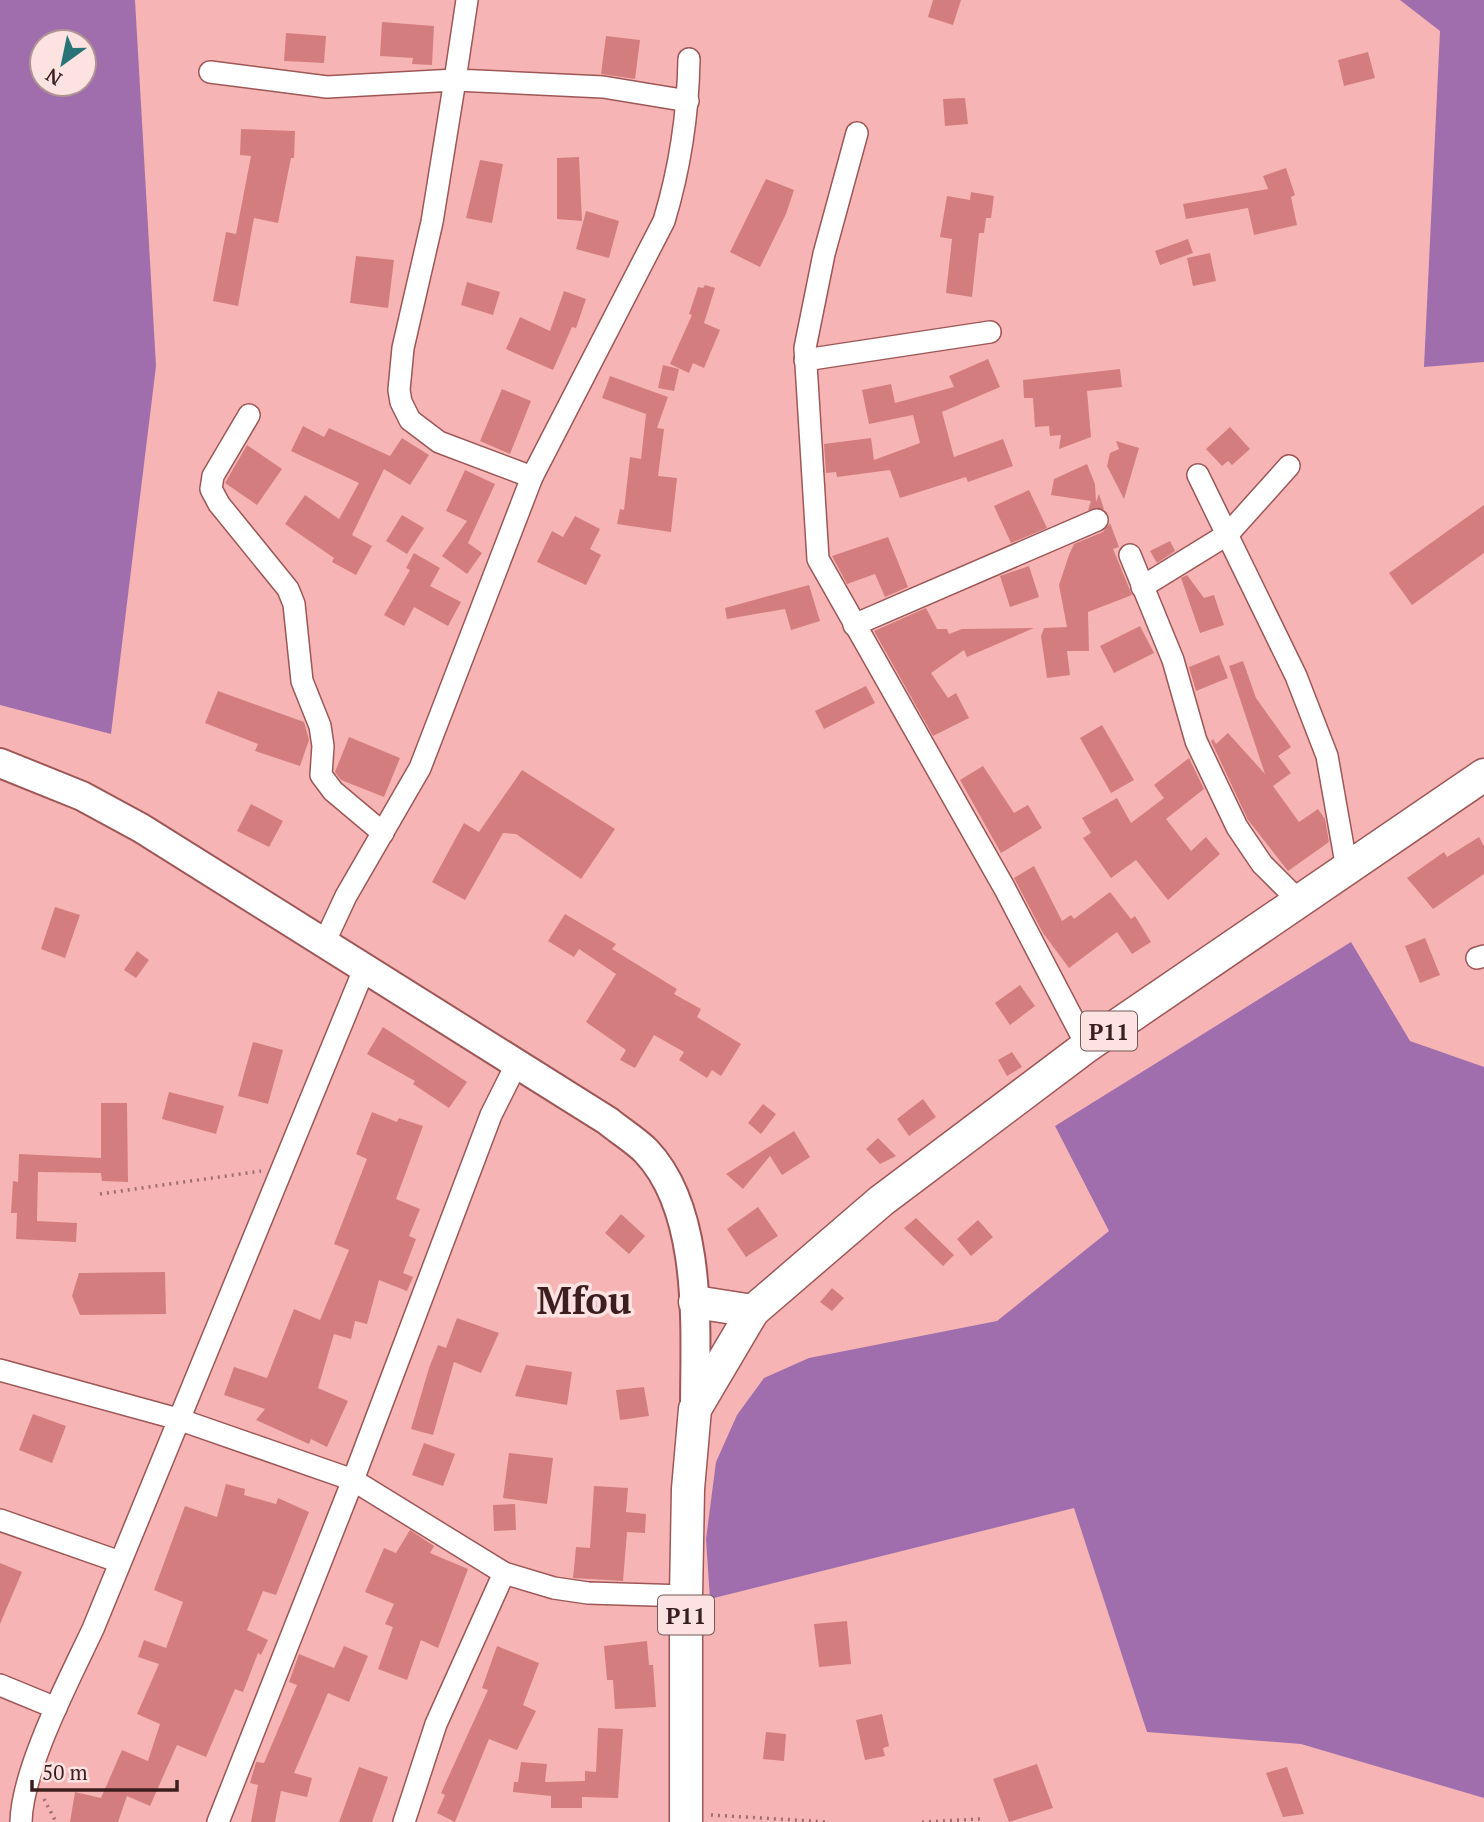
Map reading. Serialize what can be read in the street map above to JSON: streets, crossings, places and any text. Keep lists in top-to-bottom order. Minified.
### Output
{"streets":{"main road":["P11"]},"districts":["Mfou"],"scale_bar":"50 m","north":"bottom left"}
